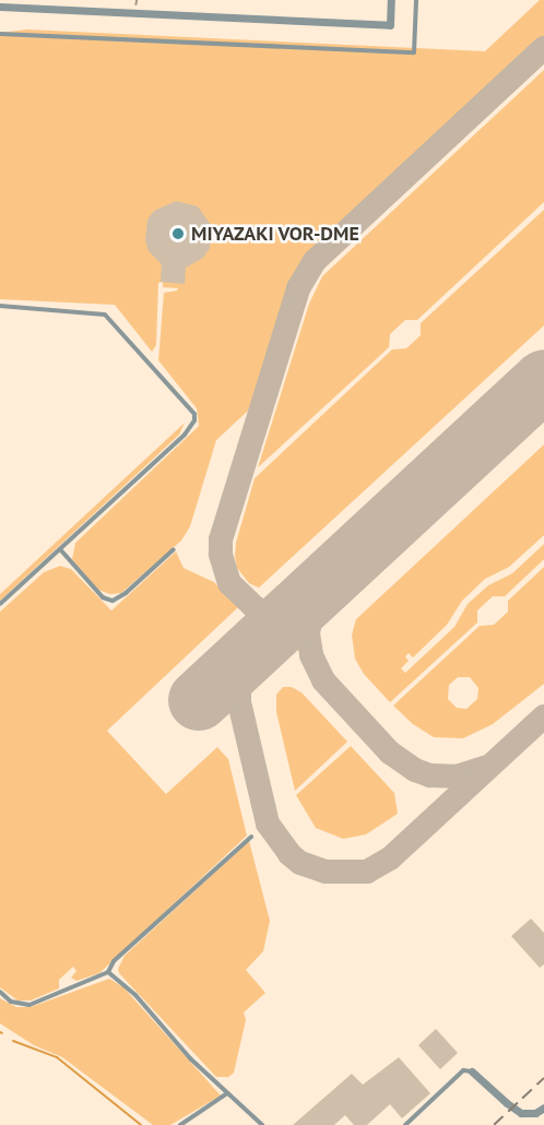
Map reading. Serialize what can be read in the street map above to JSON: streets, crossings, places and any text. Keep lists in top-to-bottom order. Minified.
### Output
{"places":["MIYAZAKI VOR-DME"]}
